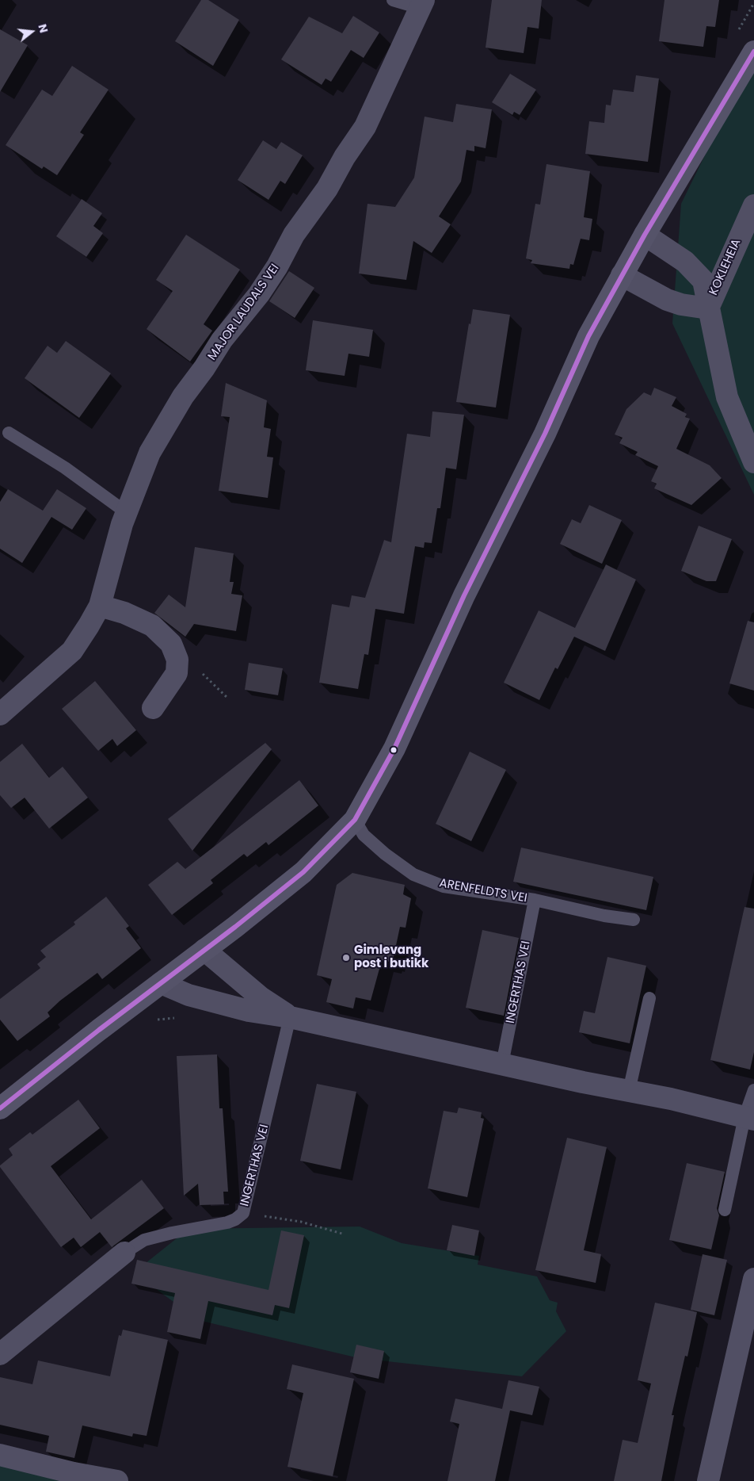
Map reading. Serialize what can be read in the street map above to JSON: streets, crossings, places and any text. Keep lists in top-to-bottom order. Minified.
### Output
{"streets":{"street":["KOKLEHEIA","MAJOR LAUDALS VEI"],"lane":["ARENFELDTS VEI","INGERTHAS VEI"]},"crossings":[["ARENFELDTS VEI","INGERTHAS VEI"]],"places":["Gimlevang post i butikk"],"north":"right"}
